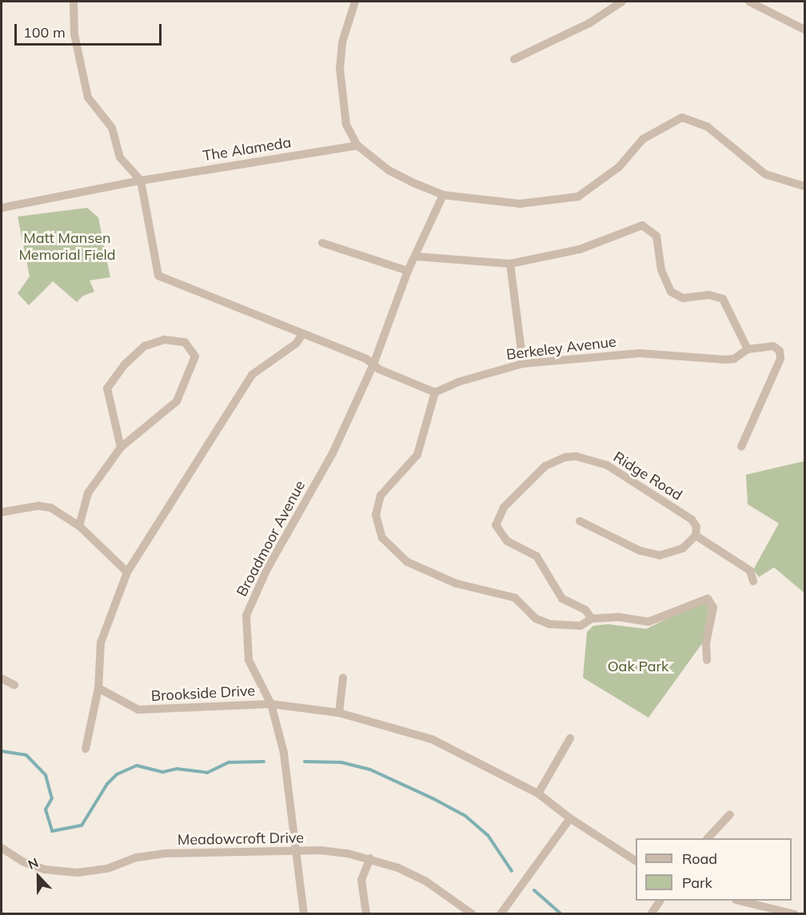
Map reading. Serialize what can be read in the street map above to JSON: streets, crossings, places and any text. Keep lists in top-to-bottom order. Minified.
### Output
{"streets":{"street":["The Alameda","Berkeley Avenue","Ridge Road","Broadmoor Avenue","Brookside Drive","Meadowcroft Drive"]},"crossings":[["Broadmoor Avenue","Brookside Drive"],["Broadmoor Avenue","Meadowcroft Drive"]],"parks":["Matt Mansen Memorial Field","Oak Park"],"legend":["Road","Park"],"scale_bar":"100 m","north":"top"}
